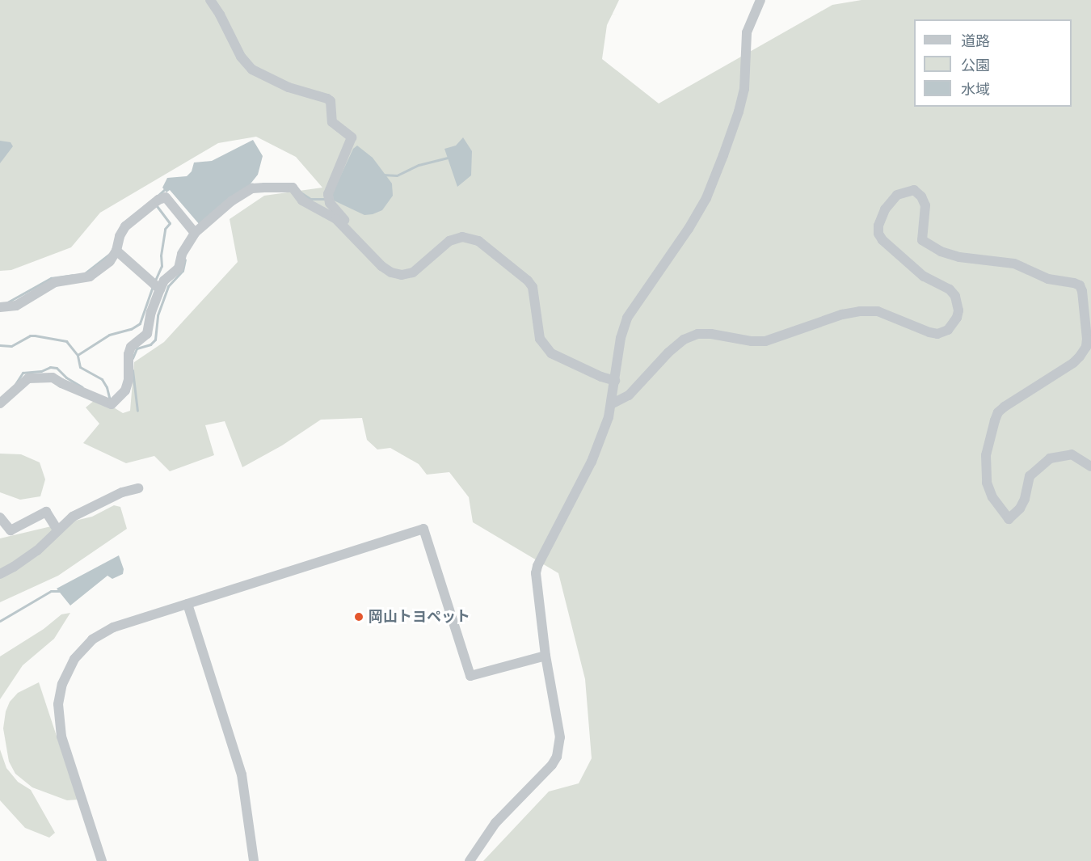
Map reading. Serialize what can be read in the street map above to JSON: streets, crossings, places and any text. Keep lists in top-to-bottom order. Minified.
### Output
{"places":["岡山トヨペット"],"legend":["道路","公園","水域"]}
